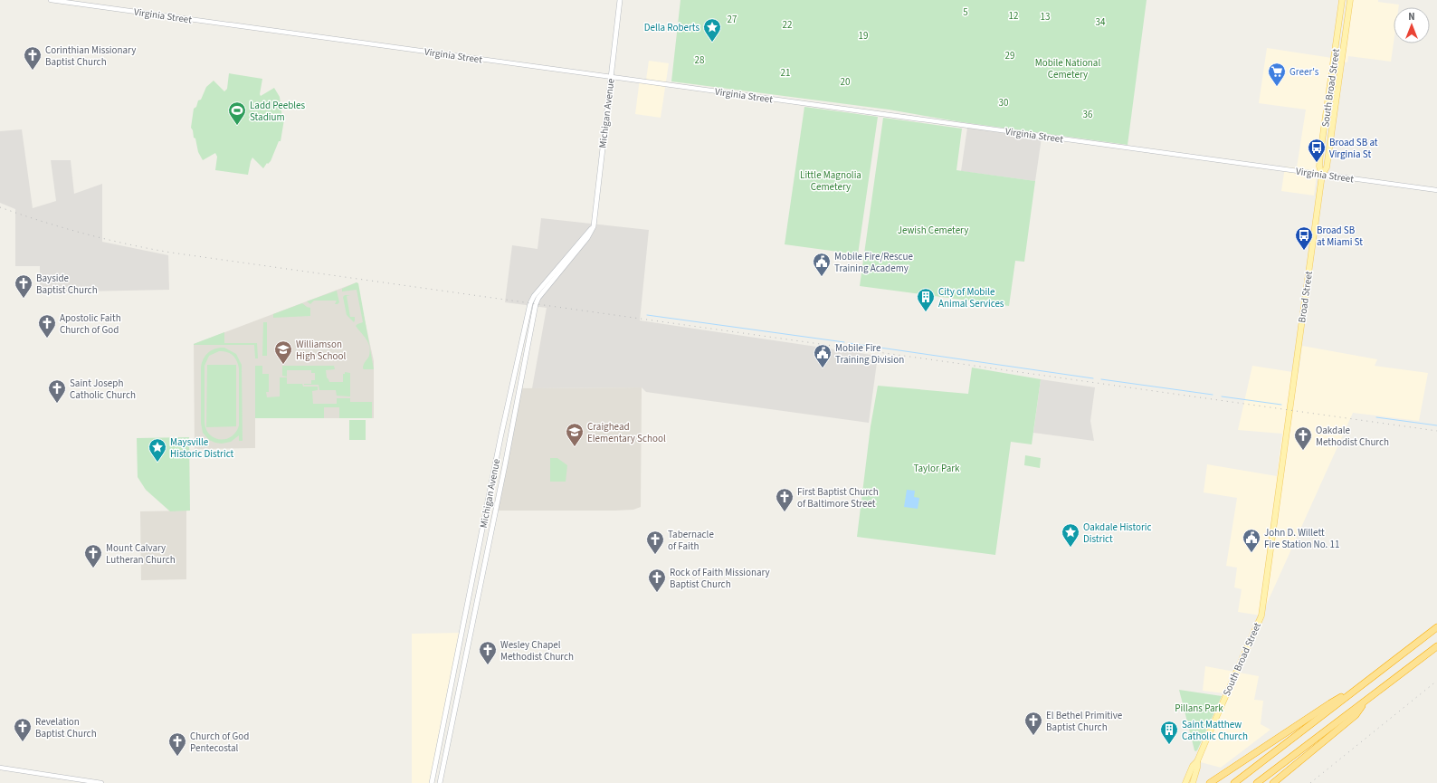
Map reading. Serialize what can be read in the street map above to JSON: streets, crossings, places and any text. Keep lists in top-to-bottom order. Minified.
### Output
{"streets":{"main road":["South Broad Street","Michigan Avenue","Broad Street"],"street":["Virginia Street"]},"crossings":[["Virginia Street","South Broad Street"],["Virginia Street","Michigan Avenue"],["Virginia Street","Broad Street"],["South Broad Street","Broad Street"]],"parks":["5","12","13","27","34","22","19","29","28","Mobile National Cemetery","21","20","30","36","Little Magnolia Cemetery","Jewish Cemetery","Taylor Park","Pillans Park"],"places":{"place":["Della Roberts","Maysville Historic District","Oakdale Historic District"],"church":["Corinthian Missionary Baptist Church","Bayside Baptist Church","Apostolic Faith Church of God","Saint Joseph Catholic Church","Oakdale Methodist Church","First Baptist Church of Baltimore Street","Tabernacle of Faith","Mount Calvary Lutheran Church","Rock of Faith Missionary Baptist Church","Wesley Chapel Methodist Church","El Bethel Primitive Baptist Church","Revelation Baptist Church","Church of God Pentecostal"],"supermarket":["Greer's"],"sports":["Ladd Peebles Stadium"],"bus stop":["Broad SB at Virginia St","Broad SB at Miami St"],"public building":["Mobile Fire/Rescue Training Academy","Mobile Fire Training Division","John D. Willett Fire Station No. 11"],"building":["City of Mobile Animal Services","Saint Matthew Catholic Church"],"school or university":["Williamson High School","Craighead Elementary School"]},"north":"top"}
